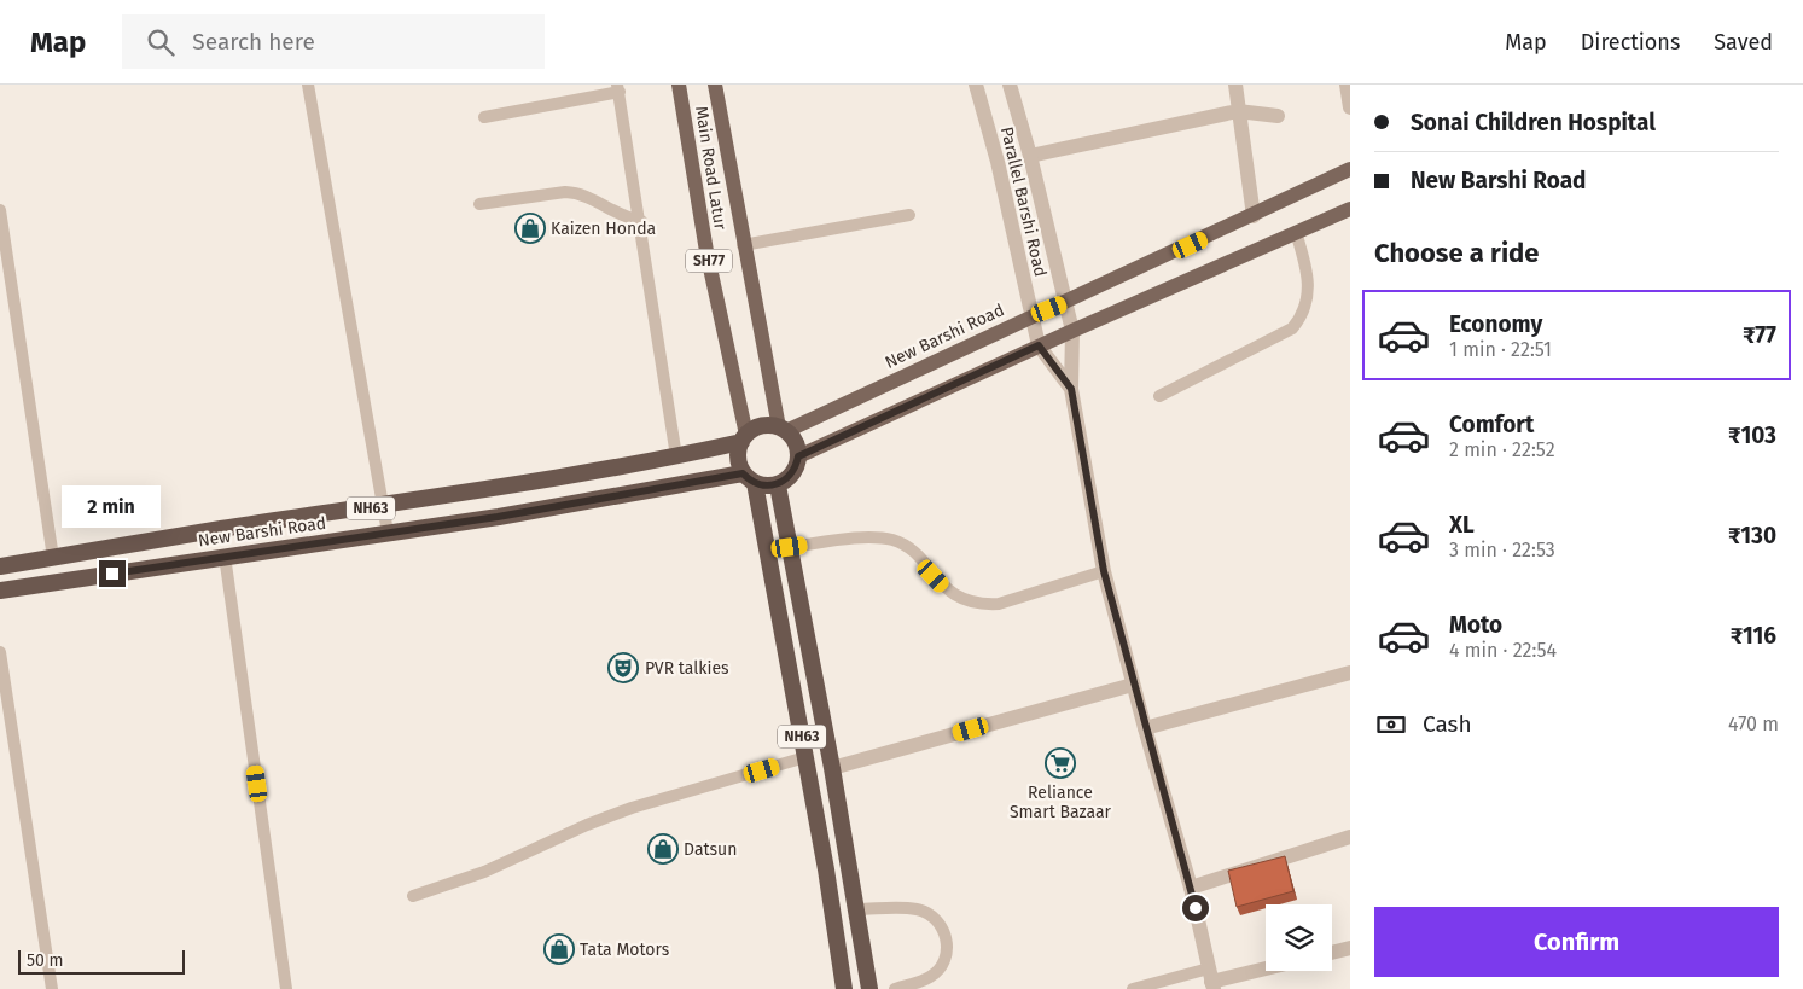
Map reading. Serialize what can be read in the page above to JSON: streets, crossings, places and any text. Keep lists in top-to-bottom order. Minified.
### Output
{"streets":{"highway":["New Barshi Road","NH63"],"main road":["Main Road Latur","SH77"],"street":["Parallel Barshi Road"]},"crossings":[["Main Road Latur","New Barshi Road"],["Main Road Latur","NH63"],["Parallel Barshi Road","New Barshi Road"],["New Barshi Road","NH63"]],"places":{"shop":["Kaizen Honda","Datsun","Tata Motors"],"theatre":["PVR talkies"],"supermarket":["Reliance Smart Bazaar"]},"scale_bar":"50 m","page":{"header":"Map","search":"Search here","nav":["Map","Directions","Saved"],"banner":["Sonai Children Hospital","New Barshi Road"],"heading":"Choose a ride","list":[{"name":"Economy","note":"1 min · 22:51","value":"₹77"},{"name":"Comfort","note":"2 min · 22:52","value":"₹103"},{"name":"XL","note":"3 min · 22:53","value":"₹130"},{"name":"Moto","note":"4 min · 22:54","value":"₹116"}],"bubble":"2 min","pay":["Cash","470 m"],"buttons":"Confirm","scale":"50 m"}}
